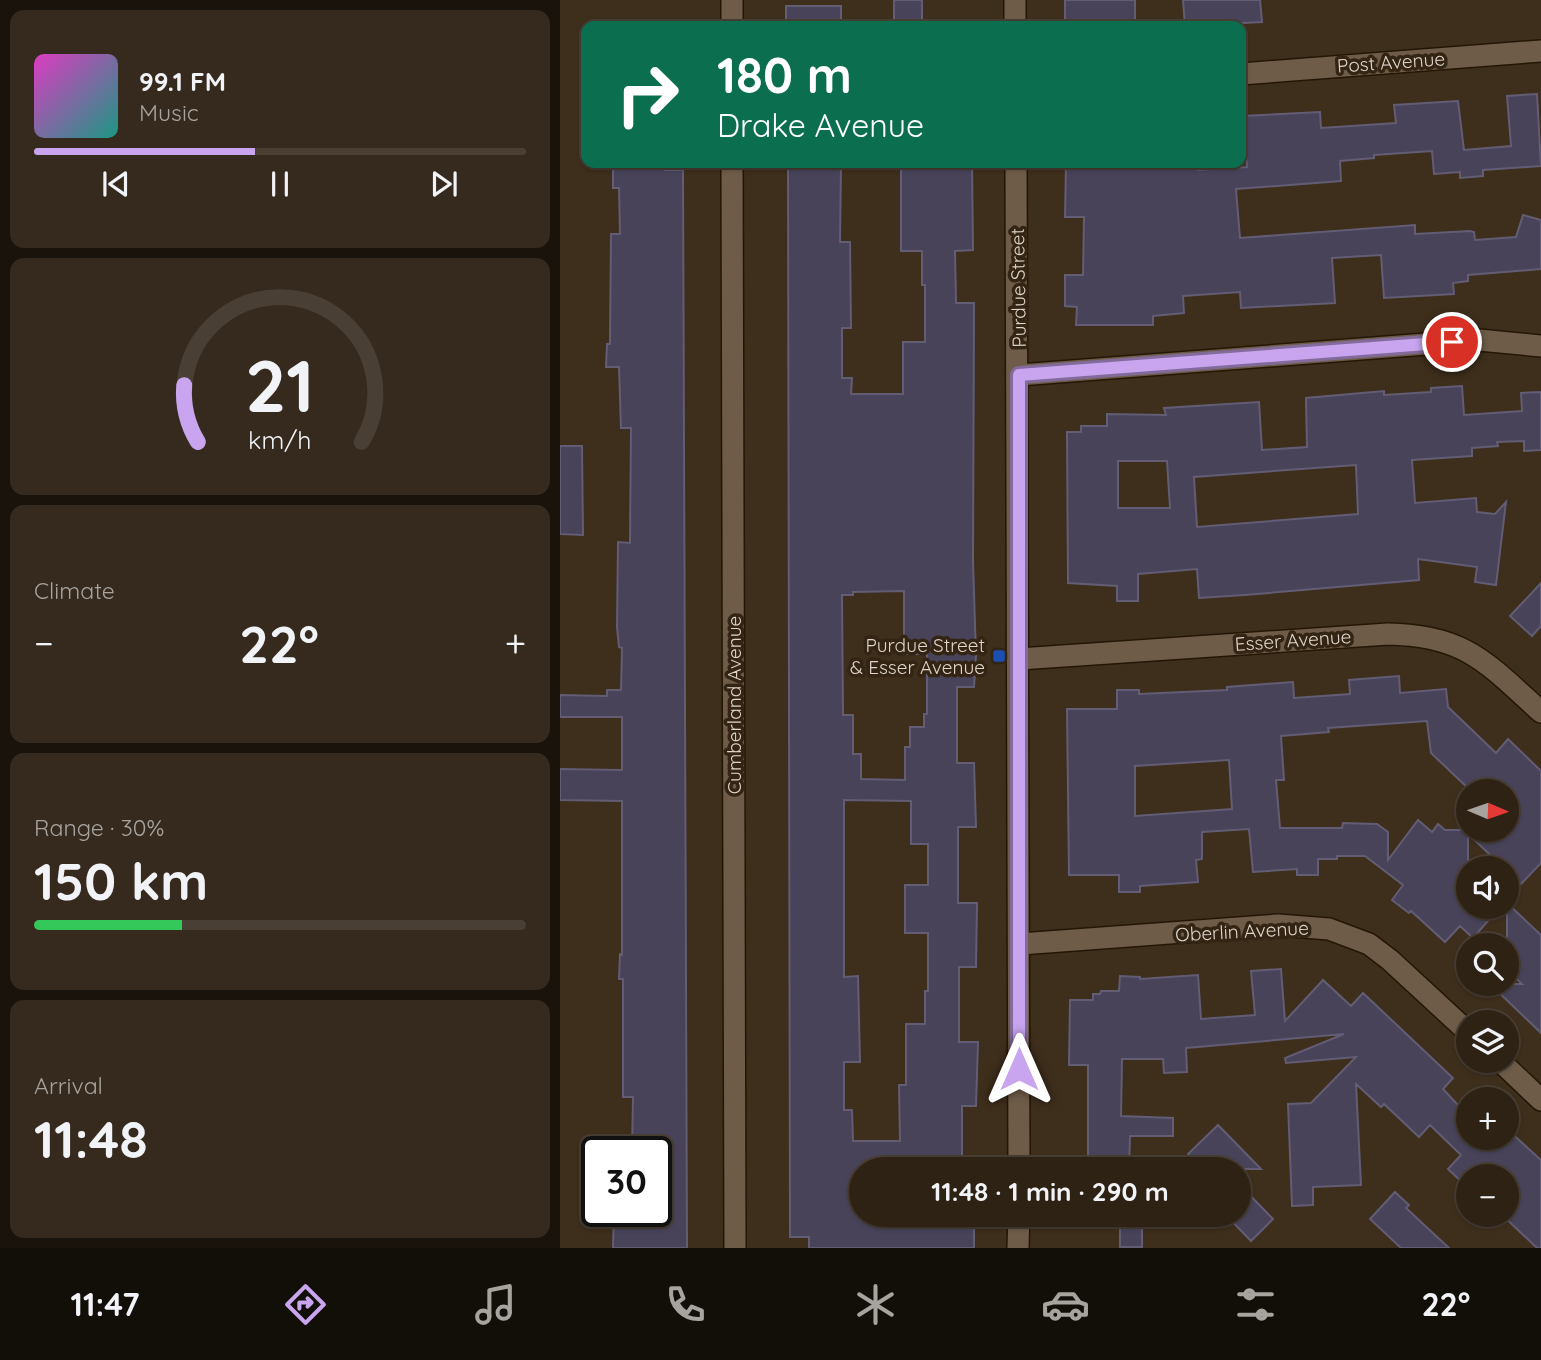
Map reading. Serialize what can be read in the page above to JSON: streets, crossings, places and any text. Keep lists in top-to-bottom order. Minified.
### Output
{"streets":{"street":["Post Avenue","Purdue Street","Esser Avenue","Cumberland Avenue","Oberlin Avenue"]},"crossings":[["Purdue Street","Esser Avenue"],["Purdue Street","Oberlin Avenue"]],"places":{"transit":["Purdue Street & Esser Avenue"]},"north":"right","page":{"turn":["180 m","Drake Avenue"],"song":["99.1 FM","Music"],"tile":["Climate",["Range · 30%","150 km"],["Arrival","11:48"]],"heat":["−","22°","+"],"map_buttons":["+","−"],"limit":"30","trip":"11:48 · 1 min · 290 m","tabs":["11:47","22°"],"gauge":["21","km/h"]}}
